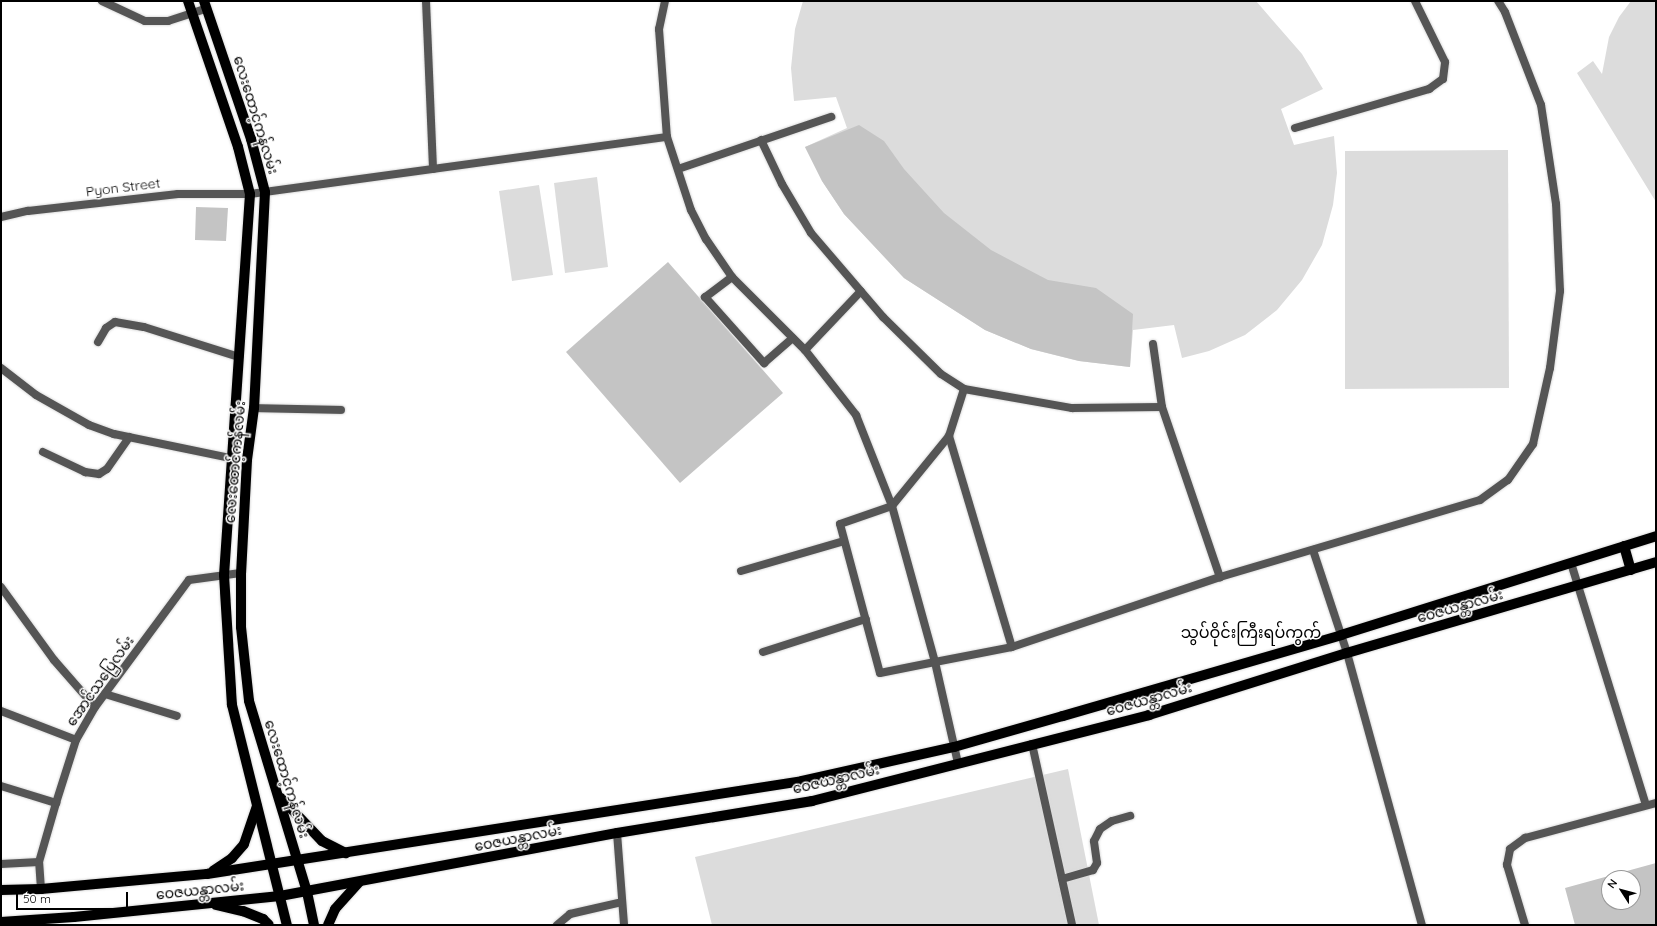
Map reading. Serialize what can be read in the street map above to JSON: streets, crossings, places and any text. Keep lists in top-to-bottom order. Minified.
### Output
{"streets":{"main road":["လေးထောင့်ကန်လမ်း","ဝေဇယန္တာလမ်း"],"street":["Pyon Street","အောင်သပြေလမ်း"]},"crossings":[["လေးထောင့်ကန်လမ်း","Pyon Street"],["လေးထောင့်ကန်လမ်း","ဝေဇယန္တာလမ်း"],["လေးထောင့်ကန်လမ်း","အောင်သပြေလမ်း"],["ဝေဇယန္တာလမ်း","အောင်သပြေလမ်း"]],"districts":["သွပ်ဝိုင်းကြီးရပ်ကွက်"],"scale_bar":"50 m","north":"top left"}
